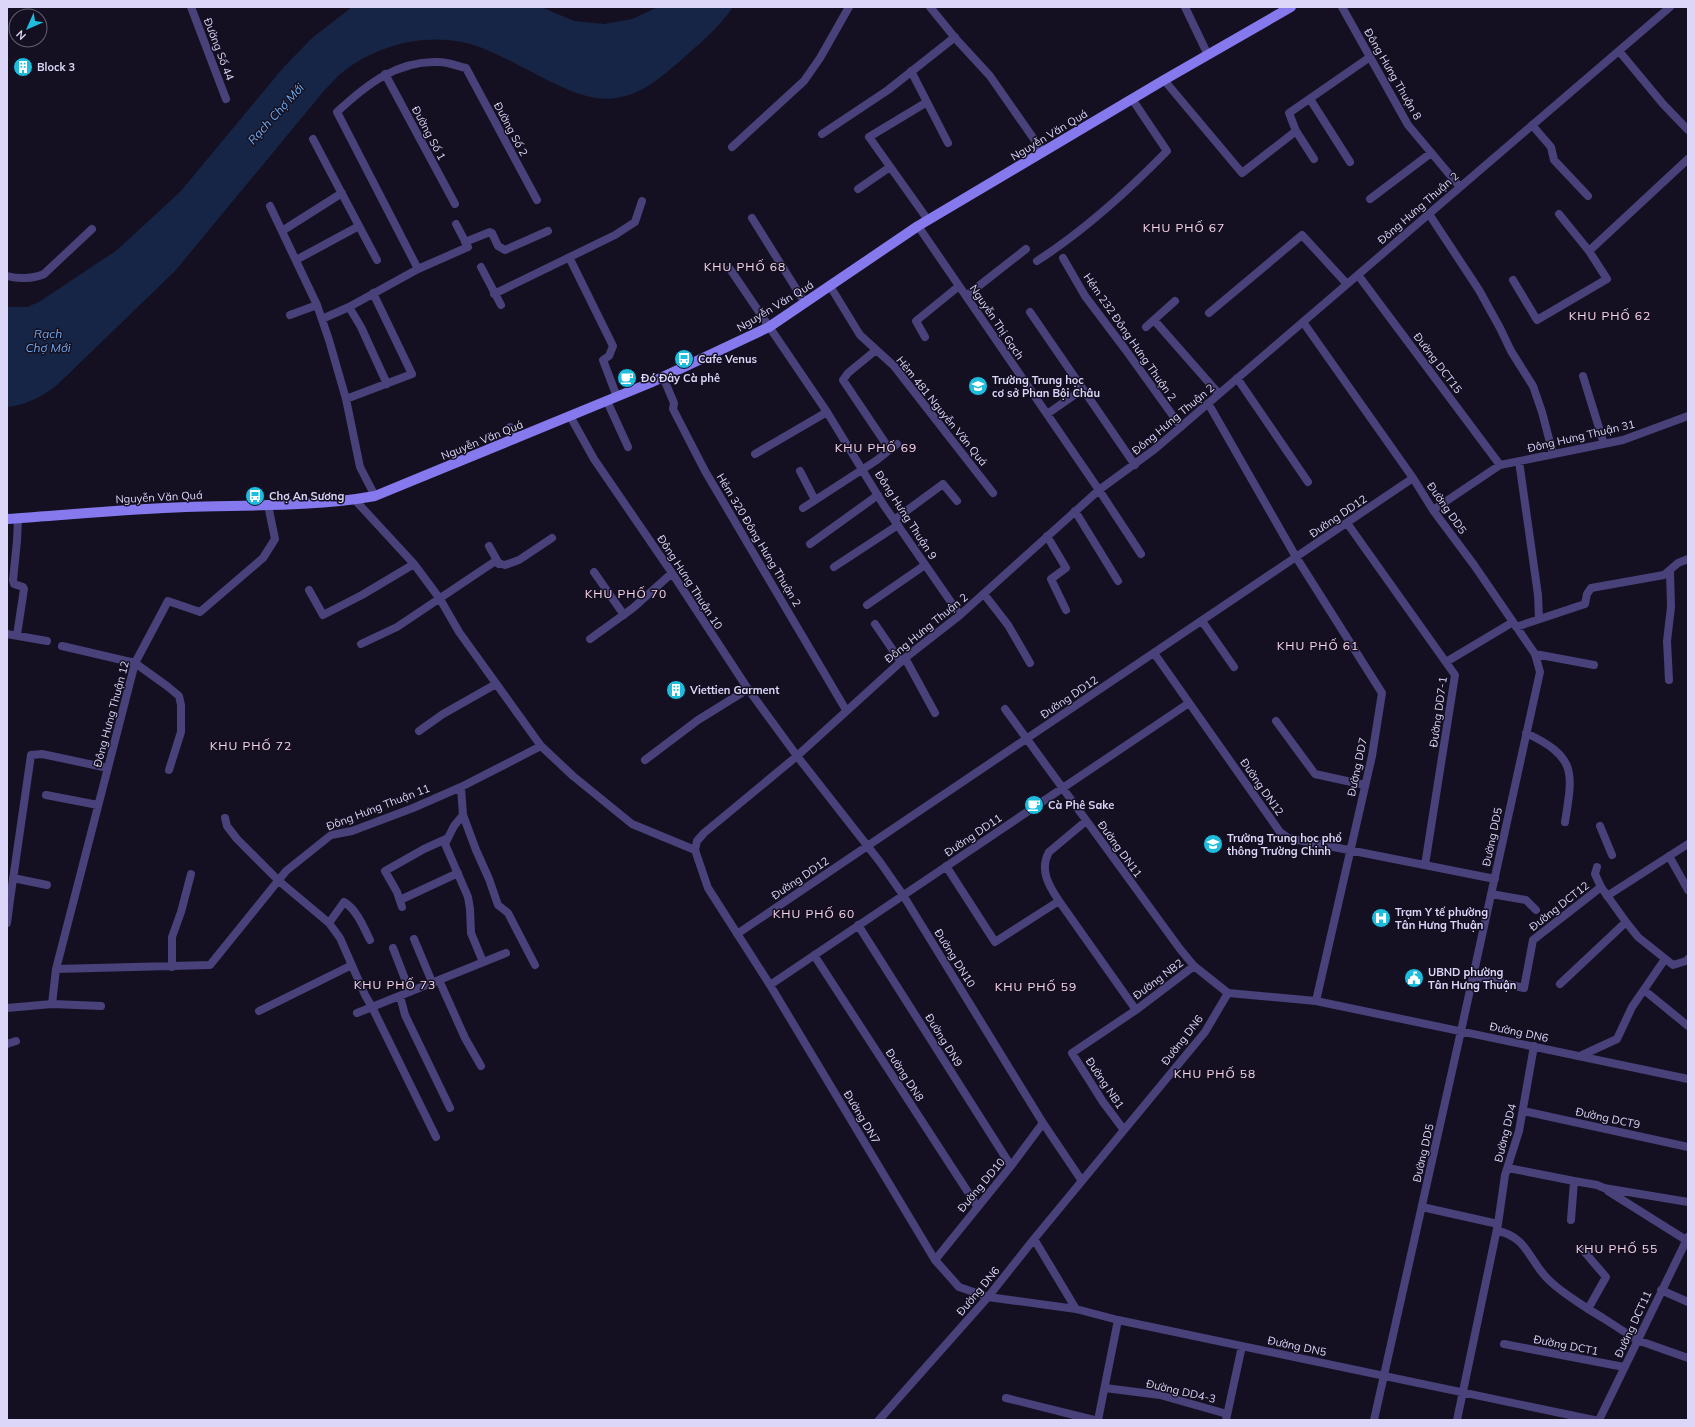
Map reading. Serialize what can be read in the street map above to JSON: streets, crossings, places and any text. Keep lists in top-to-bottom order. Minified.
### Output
{"streets":{"main road":["Nguyễn Văn Quá"],"street":["Đường Số 44","Đông Hưng Thuận 8","Đường Số 2","Đường Số 1","Đông Hưng Thuận 2","Nguyễn Thị Gạch","Hẻm 232 Đông Hưng Thuận 2","Đường DCT15","Hẻm 481 Nguyễn Văn Quá","Đông Hưng Thuận 31","Đường DD5","Đông Hưng Thuận 9","Đường DD12","Hẻm 320 Đông Hưng Thuận 2","Đông Hưng Thuận 10","Đường DD7-1","Đông Hưng Thuận 12","Đường DD7","Đường DN12","Đông Hưng Thuận 11","Đường DD11","Đường DN11","Đường DCT12","Đường DN10","Đường NB2","Đường DN6","Đường DN9","Đường DN8","Đường NB1","Đường DN7","Đường DCT9","Đường DD4","Đường DD10","Đường DCT11","Đường DCT1","Đường DN5","Đường DD4-3"]},"crossings":[["Đông Hưng Thuận 8","Đông Hưng Thuận 2"],["Đường Số 2","Đường Số 1"],["Nguyễn Văn Quá","Nguyễn Thị Gạch"],["Nguyễn Văn Quá","Hẻm 481 Nguyễn Văn Quá"],["Nguyễn Văn Quá","Đông Hưng Thuận 9"],["Nguyễn Văn Quá","Hẻm 320 Đông Hưng Thuận 2"],["Nguyễn Văn Quá","Đông Hưng Thuận 10"],["Nguyễn Văn Quá","Đông Hưng Thuận 12"],["Đông Hưng Thuận 2","Nguyễn Thị Gạch"],["Đông Hưng Thuận 2","Hẻm 232 Đông Hưng Thuận 2"],["Đông Hưng Thuận 2","Đường DCT15"],["Đông Hưng Thuận 2","Đường DD5"],["Đông Hưng Thuận 2","Đông Hưng Thuận 9"],["Đông Hưng Thuận 2","Hẻm 320 Đông Hưng Thuận 2"],["Đông Hưng Thuận 2","Đông Hưng Thuận 10"],["Đông Hưng Thuận 2","Đường DD7"],["Đông Hưng Thuận 2","Đường DN10"],["Đông Hưng Thuận 2","Đường DN7"],["Đường DCT15","Đông Hưng Thuận 31"],["Đường DD5","Đường DD12"],["Đường DD5","Đường DN12"],["Đường DD5","Đường DCT12"],["Đường DD5","Đường DN6"],["Đường DD5","Đường DN5"],["Đường DD12","Đường DD7-1"],["Đường DD12","Đường DD7"],["Đường DD12","Đường DN12"],["Đường DD12","Đường DN11"],["Đường DD12","Đường DN10"],["Đường DD12","Đường DN7"],["Đông Hưng Thuận 10","Đường DN10"],["Đường DD7-1","Đường DN12"],["Đông Hưng Thuận 12","Đông Hưng Thuận 11"],["Đường DD7","Đường DN12"],["Đường DD7","Đường DN6"],["Đường DN12","Đường DD11"],["Đường DD11","Đường DN11"],["Đường DD11","Đường DN10"],["Đường DD11","Đường DN9"],["Đường DD11","Đường DN8"],["Đường DD11","Đường DN7"],["Đường DN11","Đường NB2"],["Đường DN11","Đường DN6"],["Đường DN10","Đường DN6"],["Đường DN10","Đường DD10"],["Đường NB2","Đường NB1"],["Đường DN6","Đường NB1"],["Đường DN6","Đường DN7"],["Đường DN6","Đường DD4"],["Đường DN9","Đường DD10"],["Đường DN8","Đường DD10"],["Đường DN7","Đường DD10"],["Đường DN7","Đường DN5"],["Đường DCT9","Đường DD4"],["Đường DD4","Đường DN5"],["Đường DCT11","Đường DCT1"]],"districts":["KHU PHỐ 67","KHU PHỐ 68","KHU PHỐ 62","KHU PHỐ 69","KHU PHỐ 70","KHU PHỐ 61","KHU PHỐ 72","KHU PHỐ 60","KHU PHỐ 73","KHU PHỐ 59","KHU PHỐ 58","KHU PHỐ 55"],"water":["Rạch Chợ Mới"],"places":{"building":["Block 3","Viettien Garment"],"bus stop":["Cafe Venus","Chợ An Sương"],"cafe":["Đó Đây Cà phê","Cà Phê Sake"],"school or university":["Trường Trung học cơ sở Phan Bội Châu","Trường Trung học phổ thông Trường Chinh"],"hospital":["Trạm Y tế phường Tân Hưng Thuận"],"public building":["UBND phường Tân Hưng Thuận"]},"north":"bottom left"}
